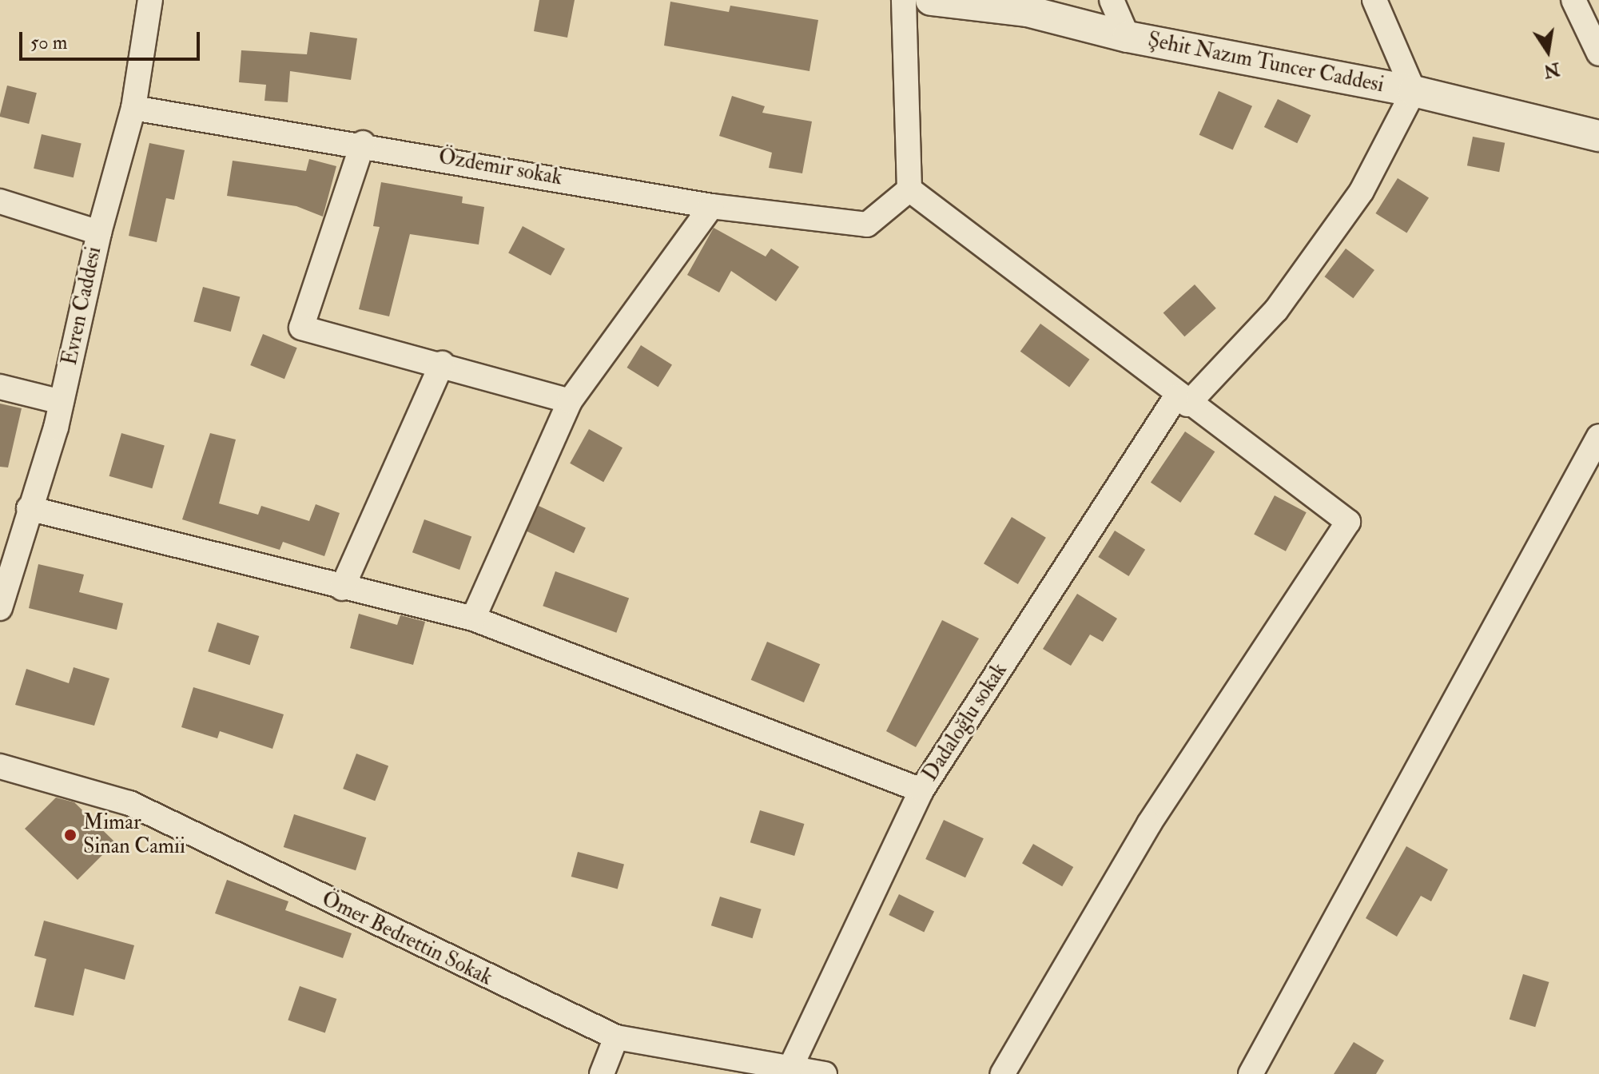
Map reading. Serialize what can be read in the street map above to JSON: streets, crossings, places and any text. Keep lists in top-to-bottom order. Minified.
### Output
{"streets":{"street":["Şehit Nazım Tuncer Caddesi","Özdemir sokak","Evren Caddesi","Dadaloğlu sokak","Ömer Bedrettin Sokak"]},"crossings":[["Şehit Nazım Tuncer Caddesi","Dadaloğlu sokak"],["Özdemir sokak","Evren Caddesi"],["Dadaloğlu sokak","Ömer Bedrettin Sokak"]],"places":["Mimar Sinan Camii"],"scale_bar":"50 m","north":"bottom"}
